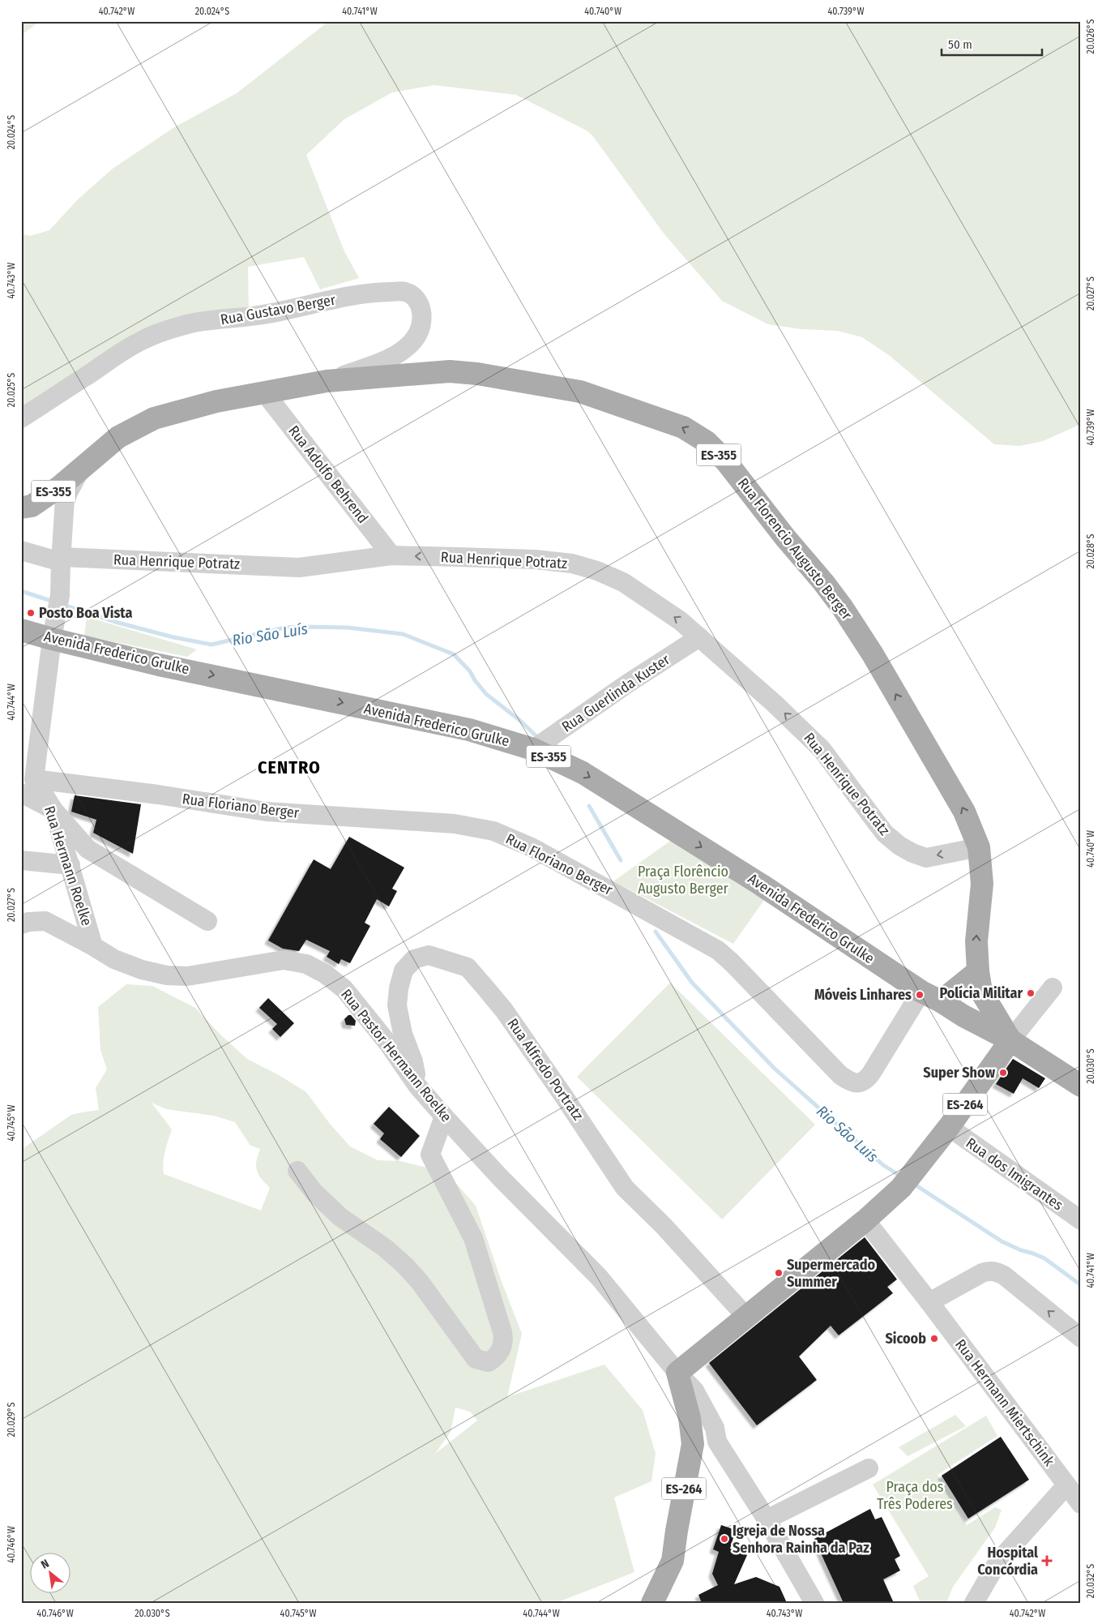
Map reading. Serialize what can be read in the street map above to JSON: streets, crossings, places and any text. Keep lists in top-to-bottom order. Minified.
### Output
{"streets":{"main road":["ES-355","Rua Florencio Augusto Berger","Avenida Frederico Grulke","ES-264"],"street":["Rua Gustavo Berger","Rua Adolfo Behrend","Rua Henrique Potratz","Rua Guerlinda Kuster","Rua Floriano Berger","Rua Hermann Roelke","Rua Pastor Hermann Roelke","Rua Alfredo Portratz","Rua dos Imigrantes","Rua Hermann Miertschink"]},"crossings":[["Rua Gustavo Berger","Rua Florencio Augusto Berger"],["Rua Adolfo Behrend","Rua Florencio Augusto Berger"],["Rua Adolfo Behrend","Rua Henrique Potratz"],["Rua Florencio Augusto Berger","Rua Henrique Potratz"],["Rua Florencio Augusto Berger","Avenida Frederico Grulke"],["Rua Florencio Augusto Berger","ES-264"],["Rua Henrique Potratz","Rua Guerlinda Kuster"],["Avenida Frederico Grulke","Rua Guerlinda Kuster"],["Avenida Frederico Grulke","Rua Floriano Berger"],["Avenida Frederico Grulke","ES-264"],["Rua Floriano Berger","Rua Hermann Roelke"],["Rua Hermann Roelke","Rua Pastor Hermann Roelke"],["Rua Pastor Hermann Roelke","Rua Alfredo Portratz"],["Rua Pastor Hermann Roelke","ES-264"],["Rua Alfredo Portratz","ES-264"],["ES-264","Rua dos Imigrantes"],["ES-264","Rua Hermann Miertschink"]],"one_way":["Rua Florencio Augusto Berger","Rua Henrique Potratz","Avenida Frederico Grulke"],"districts":["CENTRO"],"water":["Rio São Luís"],"parks":["Praça Florêncio Augusto Berger","Praça dos Três Poderes"],"places":{"other":["Posto Boa Vista","Polícia Militar","Móveis Linhares","Super Show","Supermercado Summer","Sicoob","Igreja de Nossa Senhora Rainha da Paz"],"health":["Hospital Concórdia"]},"scale_bar":"50 m","north":"top left","coordinates":["40.742°W","20.024°S","40.741°W","40.740°W","40.739°W","20.026°S","40.743°W","20.027°S","20.025°S","20.028°S","40.744°W","20.030°S","40.745°W","20.029°S","40.746°W","20.032°S"]}
